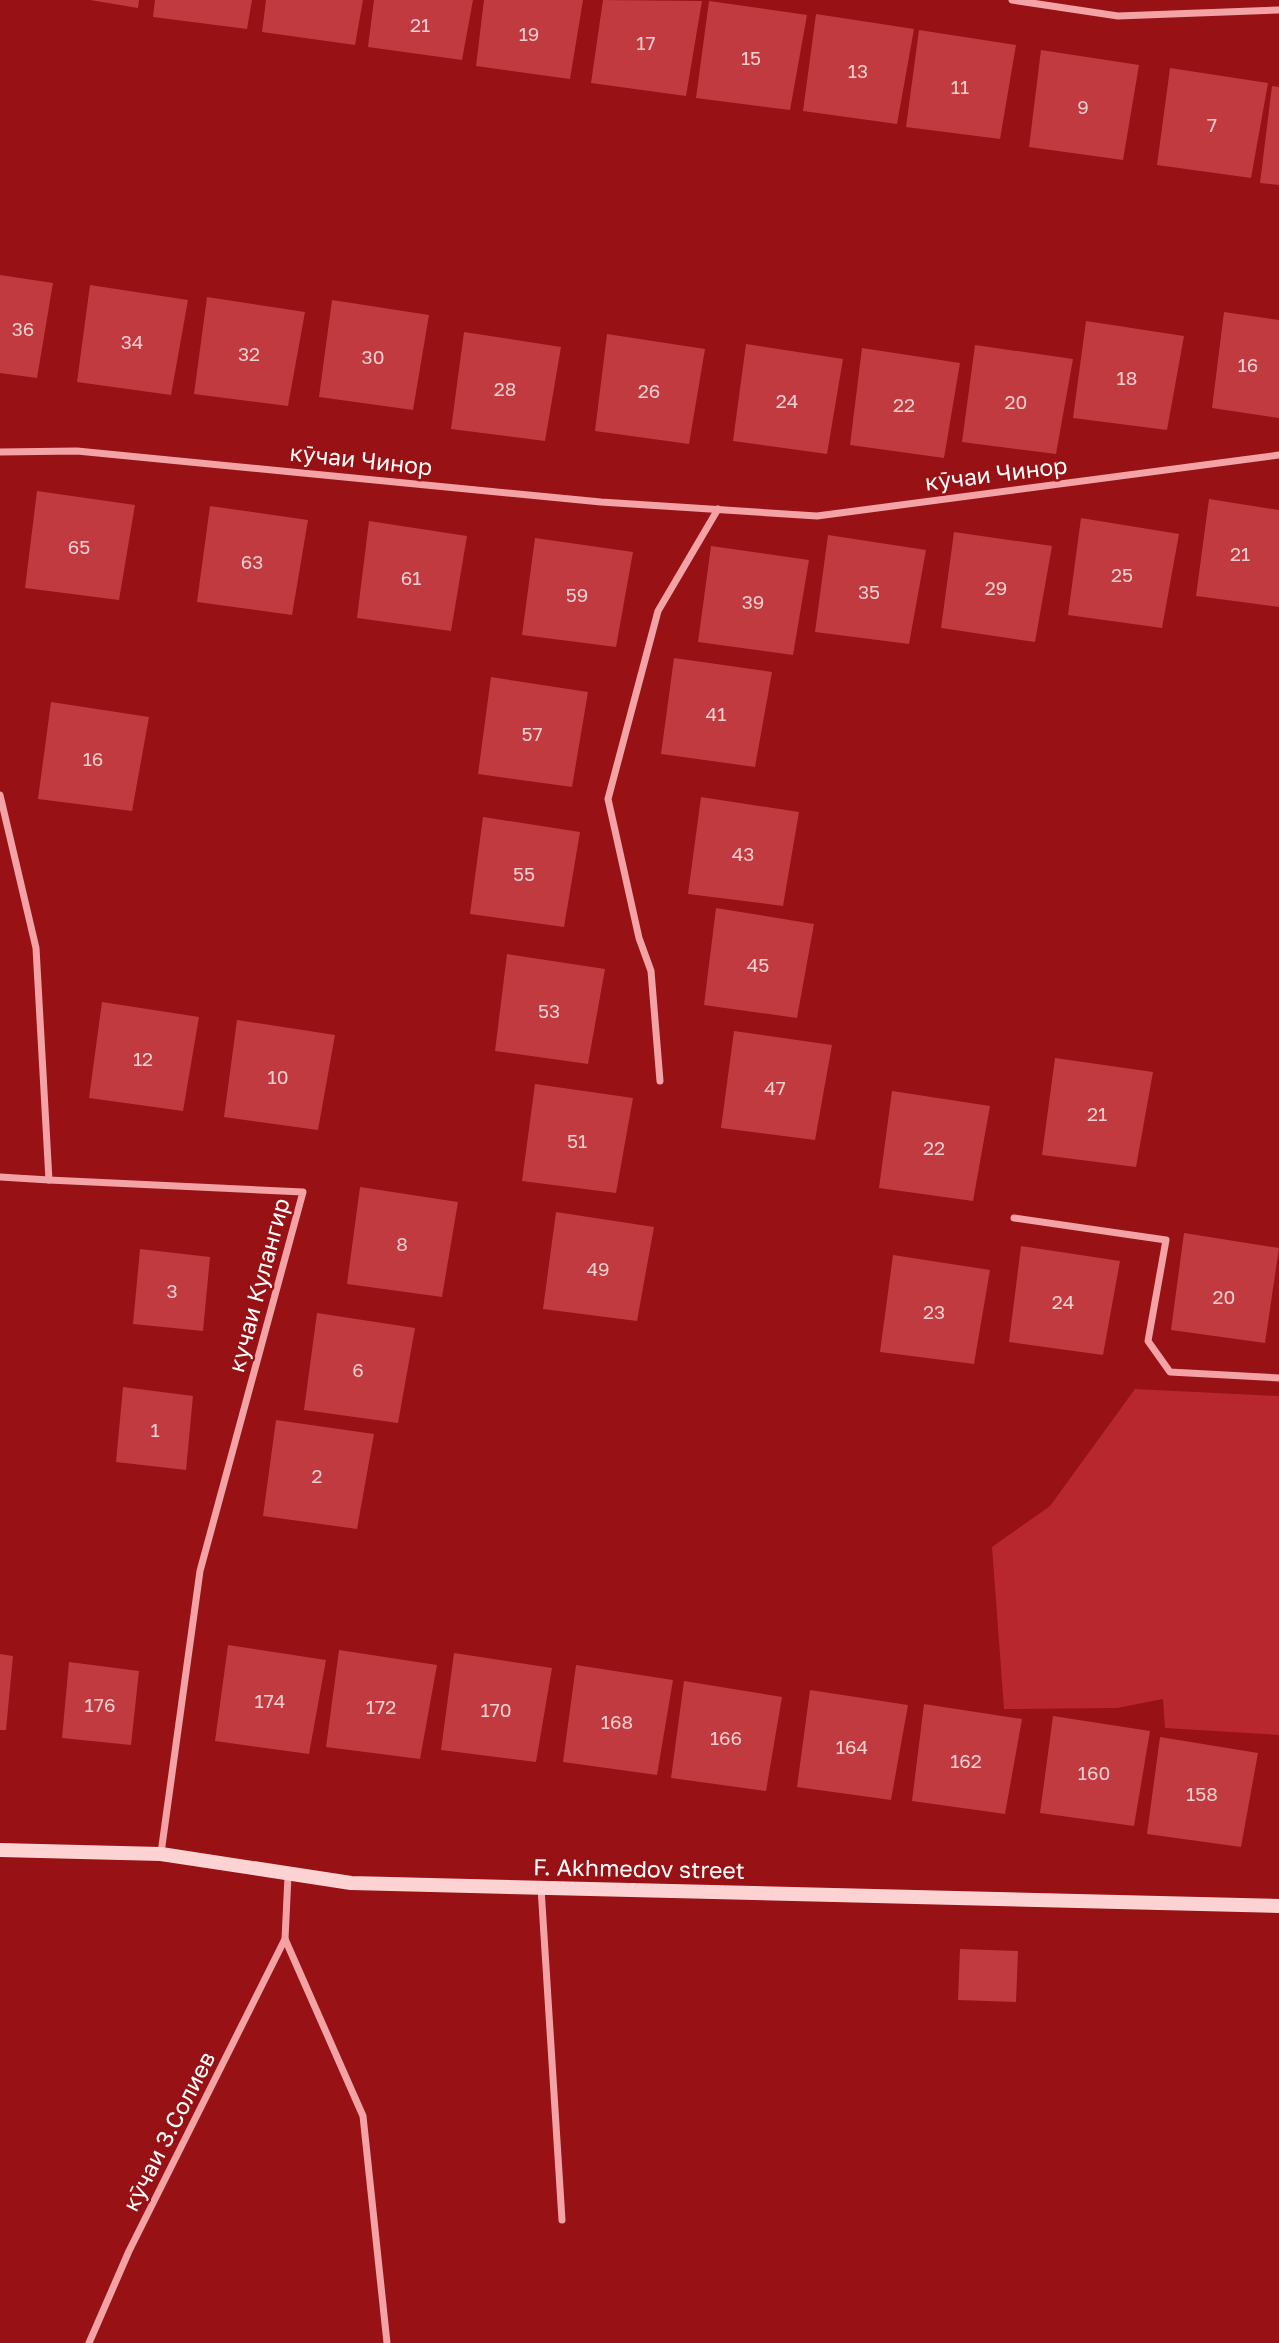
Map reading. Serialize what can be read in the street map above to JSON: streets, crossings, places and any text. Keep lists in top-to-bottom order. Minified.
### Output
{"streets":{"main road":["F. Akhmedov street"],"street":["кӯчаи Чинор","кучаи Кулангир","кӯчаи З.Солиев"]},"crossings":[["кучаи Кулангир","F. Akhmedov street"],["F. Akhmedov street","кӯчаи З.Солиев"]],"house_numbers":["21","19","17","15","13","11","9","7","36","34","32","30","16","18","28","26","24","20","22","65","21","63","25","61","29","35","59","39","41","57","16","43","55","45","53","12","10","47","21","51","22","8","49","3","20","24","23","6","1","2","174","176","172","170","168","166","164","162","160","158"]}
